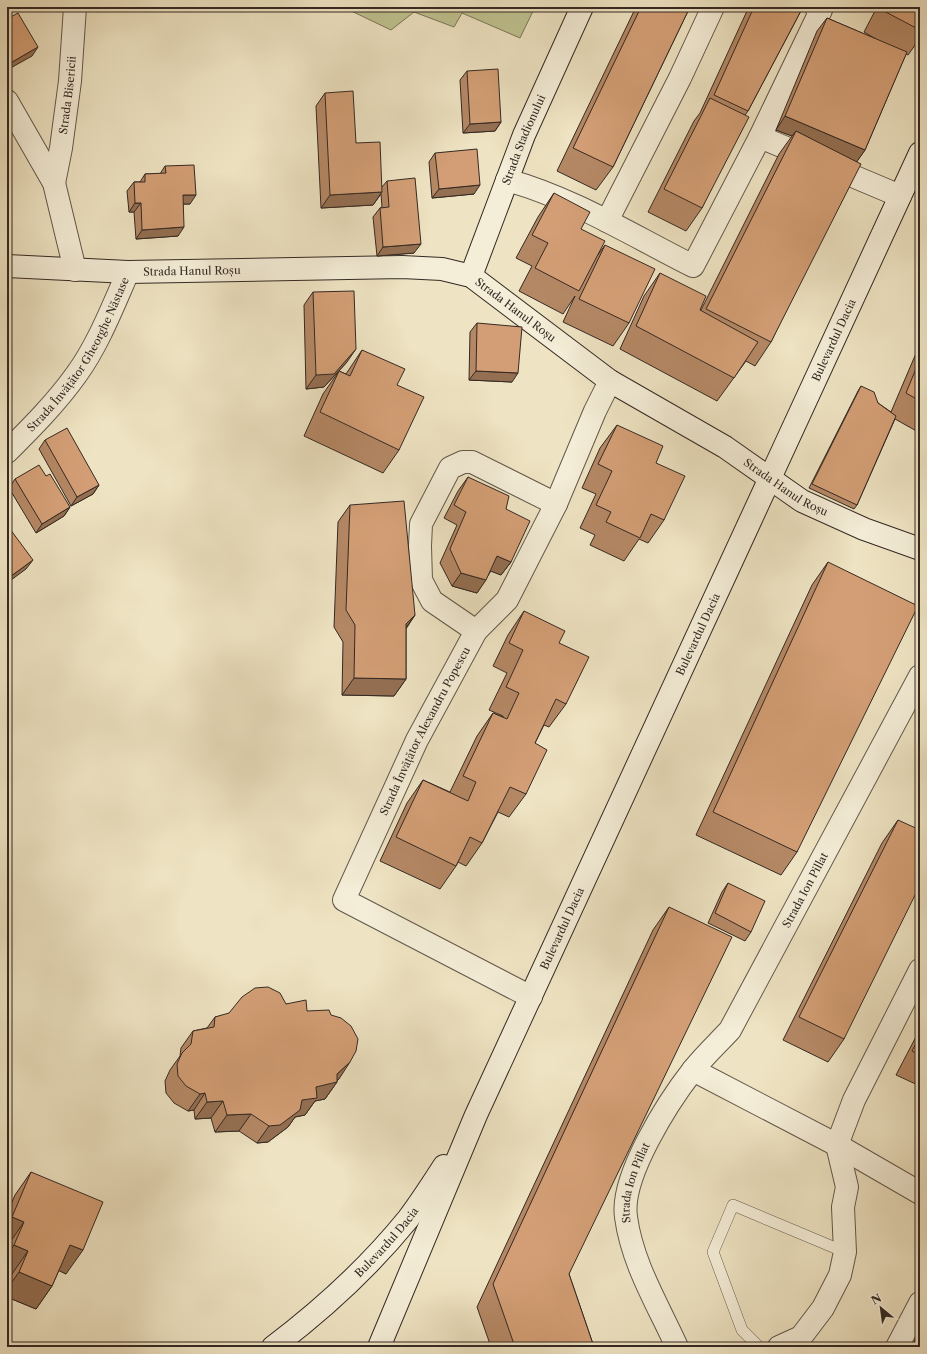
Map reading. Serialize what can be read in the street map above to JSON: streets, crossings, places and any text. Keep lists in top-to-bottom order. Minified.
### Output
{"streets":{"street":["Strada Bisericii","Strada Stadionului","Strada Hanul Roșu","Bulevardul Dacia","Strada Învățător Gheorghe Năstase","Strada Învățător Alexandru Popescu","Strada Ion Pillat"]},"crossings":[["Strada Bisericii","Strada Hanul Roșu"],["Strada Stadionului","Strada Hanul Roșu"],["Strada Hanul Roșu","Bulevardul Dacia"],["Strada Hanul Roșu","Strada Învățător Gheorghe Năstase"],["Strada Hanul Roșu","Strada Învățător Alexandru Popescu"],["Bulevardul Dacia","Strada Învățător Alexandru Popescu"]],"north":"top left"}
